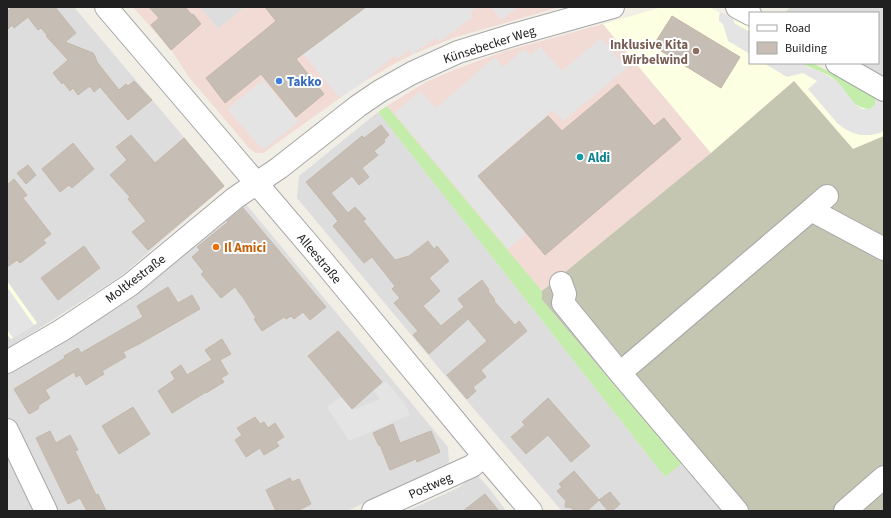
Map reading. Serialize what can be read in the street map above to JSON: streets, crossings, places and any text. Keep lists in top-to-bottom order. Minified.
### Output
{"streets":{"street":["Künsebecker Weg","Alleestraße","Moltkestraße","Postweg"]},"crossings":[["Künsebecker Weg","Alleestraße"],["Künsebecker Weg","Moltkestraße"],["Alleestraße","Moltkestraße"],["Alleestraße","Postweg"]],"places":["Inklusive Kita Wirbelwind","Takko","Aldi","Il Amici"],"legend":["Road","Building"]}
